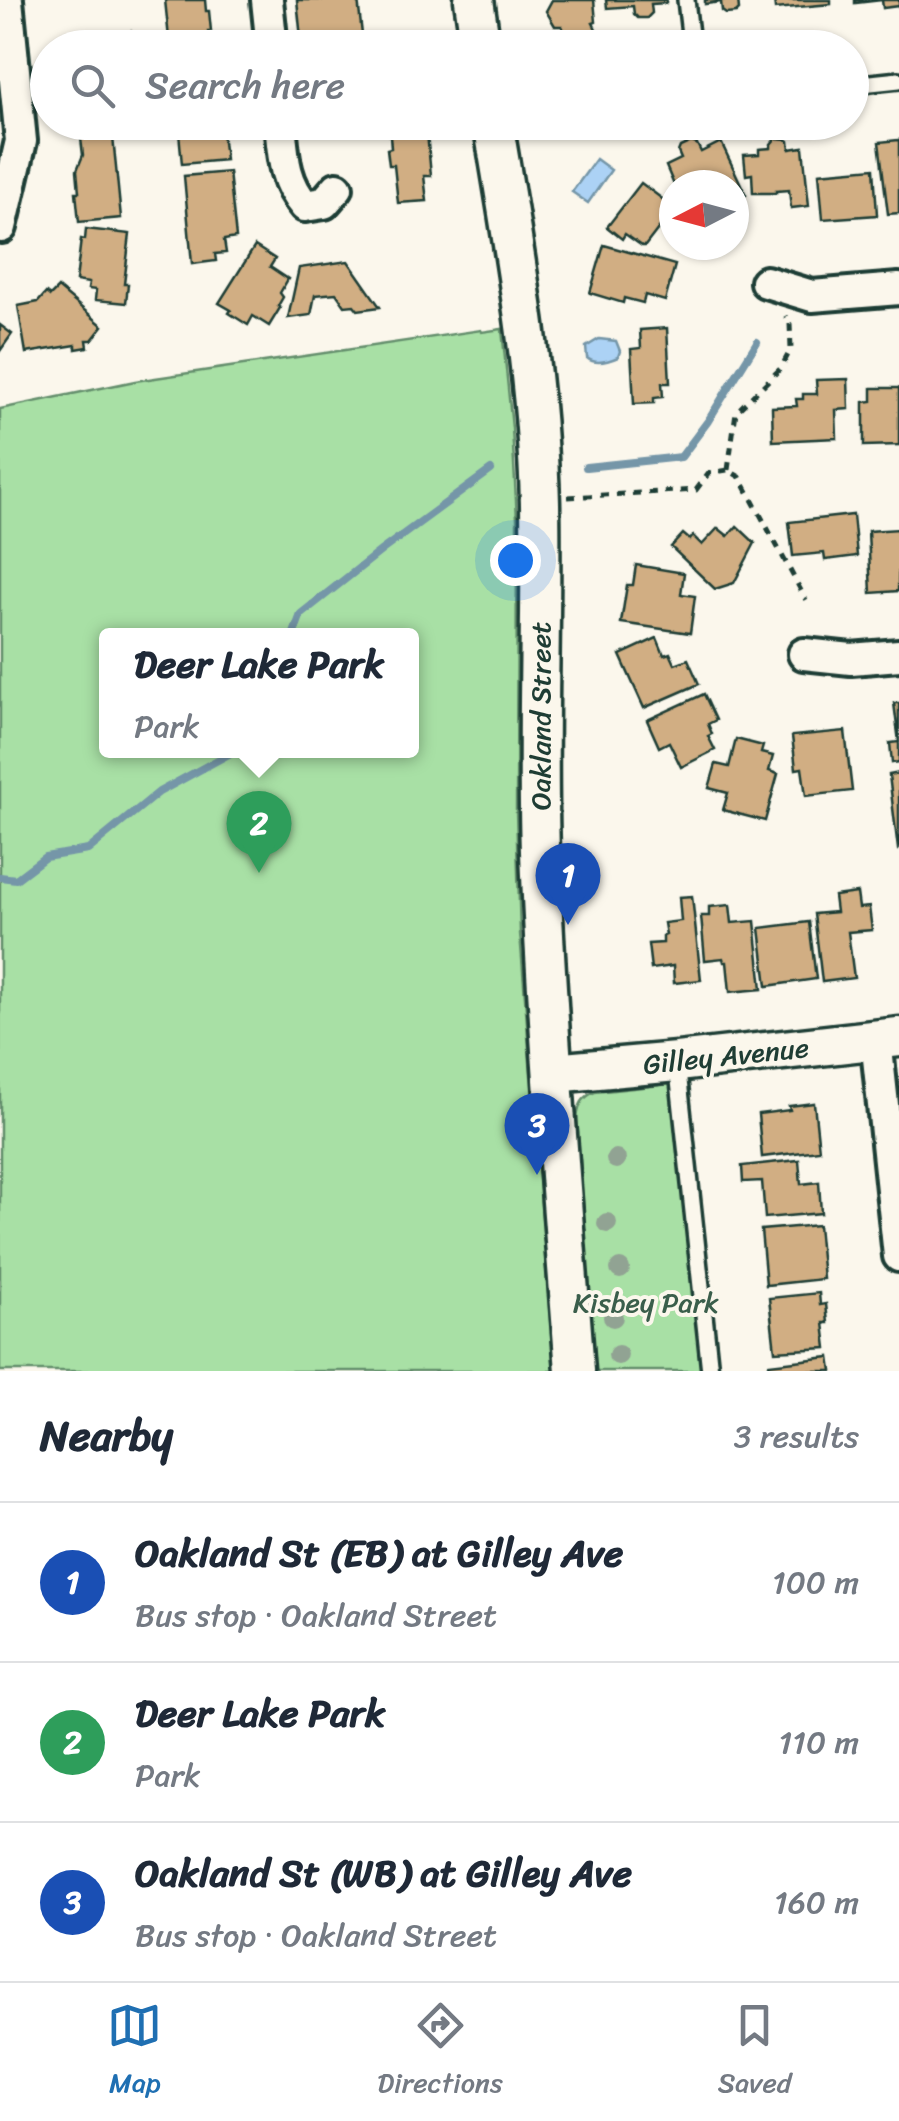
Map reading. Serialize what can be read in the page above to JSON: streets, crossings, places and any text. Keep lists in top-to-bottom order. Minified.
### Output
{"streets":{"street":["Oakland Street","Gilley Avenue"]},"crossings":[["Oakland Street","Gilley Avenue"]],"parks":["Kisbey Park"],"north":"left","page":{"search":"Search here","popup":["Deer Lake Park","Park"],"pins":["2","1","3"],"heading":["Nearby","3 results"],"list":[{"mark":"1","name":"Oakland St (EB) at Gilley Ave","note":"Bus stop · Oakland Street","value":"100 m"},{"mark":"2","name":"Deer Lake Park","note":"Park","value":"110 m"},{"mark":"3","name":"Oakland St (WB) at Gilley Ave","note":"Bus stop · Oakland Street","value":"160 m"}],"nav":["Map","Directions","Saved"]}}
